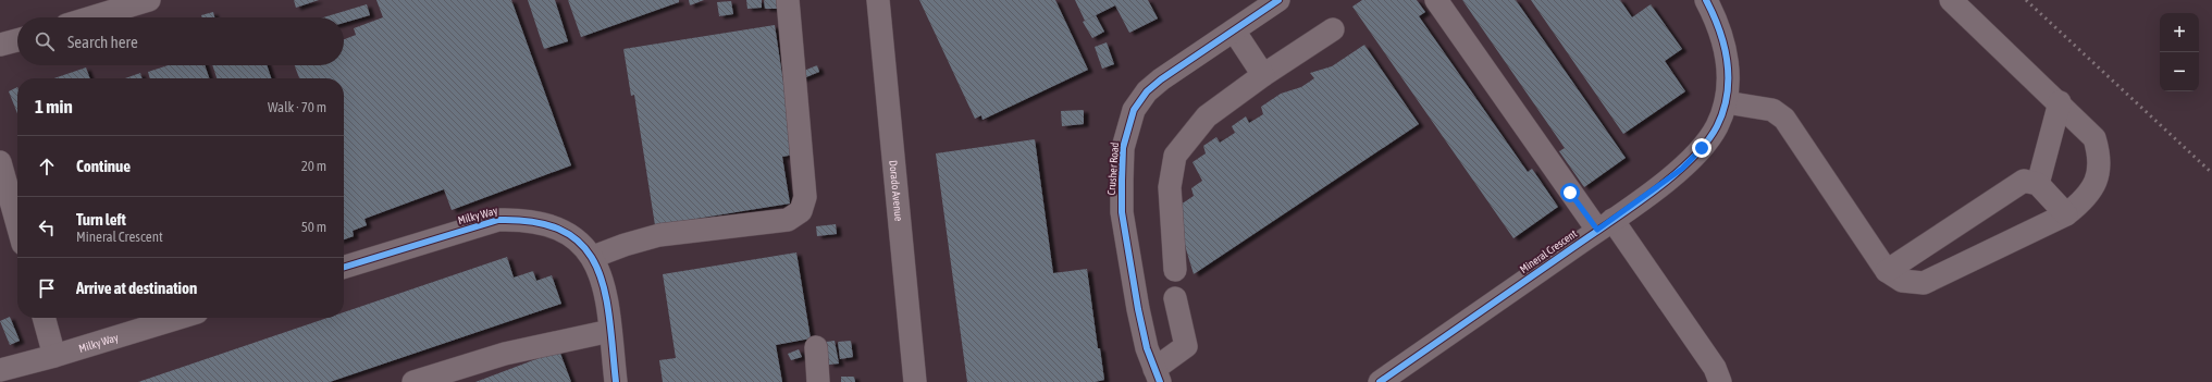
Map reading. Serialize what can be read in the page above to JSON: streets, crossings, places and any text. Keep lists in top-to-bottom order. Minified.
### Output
{"streets":{"street":["Crusher Road","Dorado Avenue","Milky Way","Mineral Crescent"]},"page":{"map_buttons":["+","−"],"search":"Search here","heading":["1 min","Walk · 70 m"],"list":[["Continue","20 m"],["Turn left","Mineral Crescent","50 m"],"Arrive at destination"]}}
